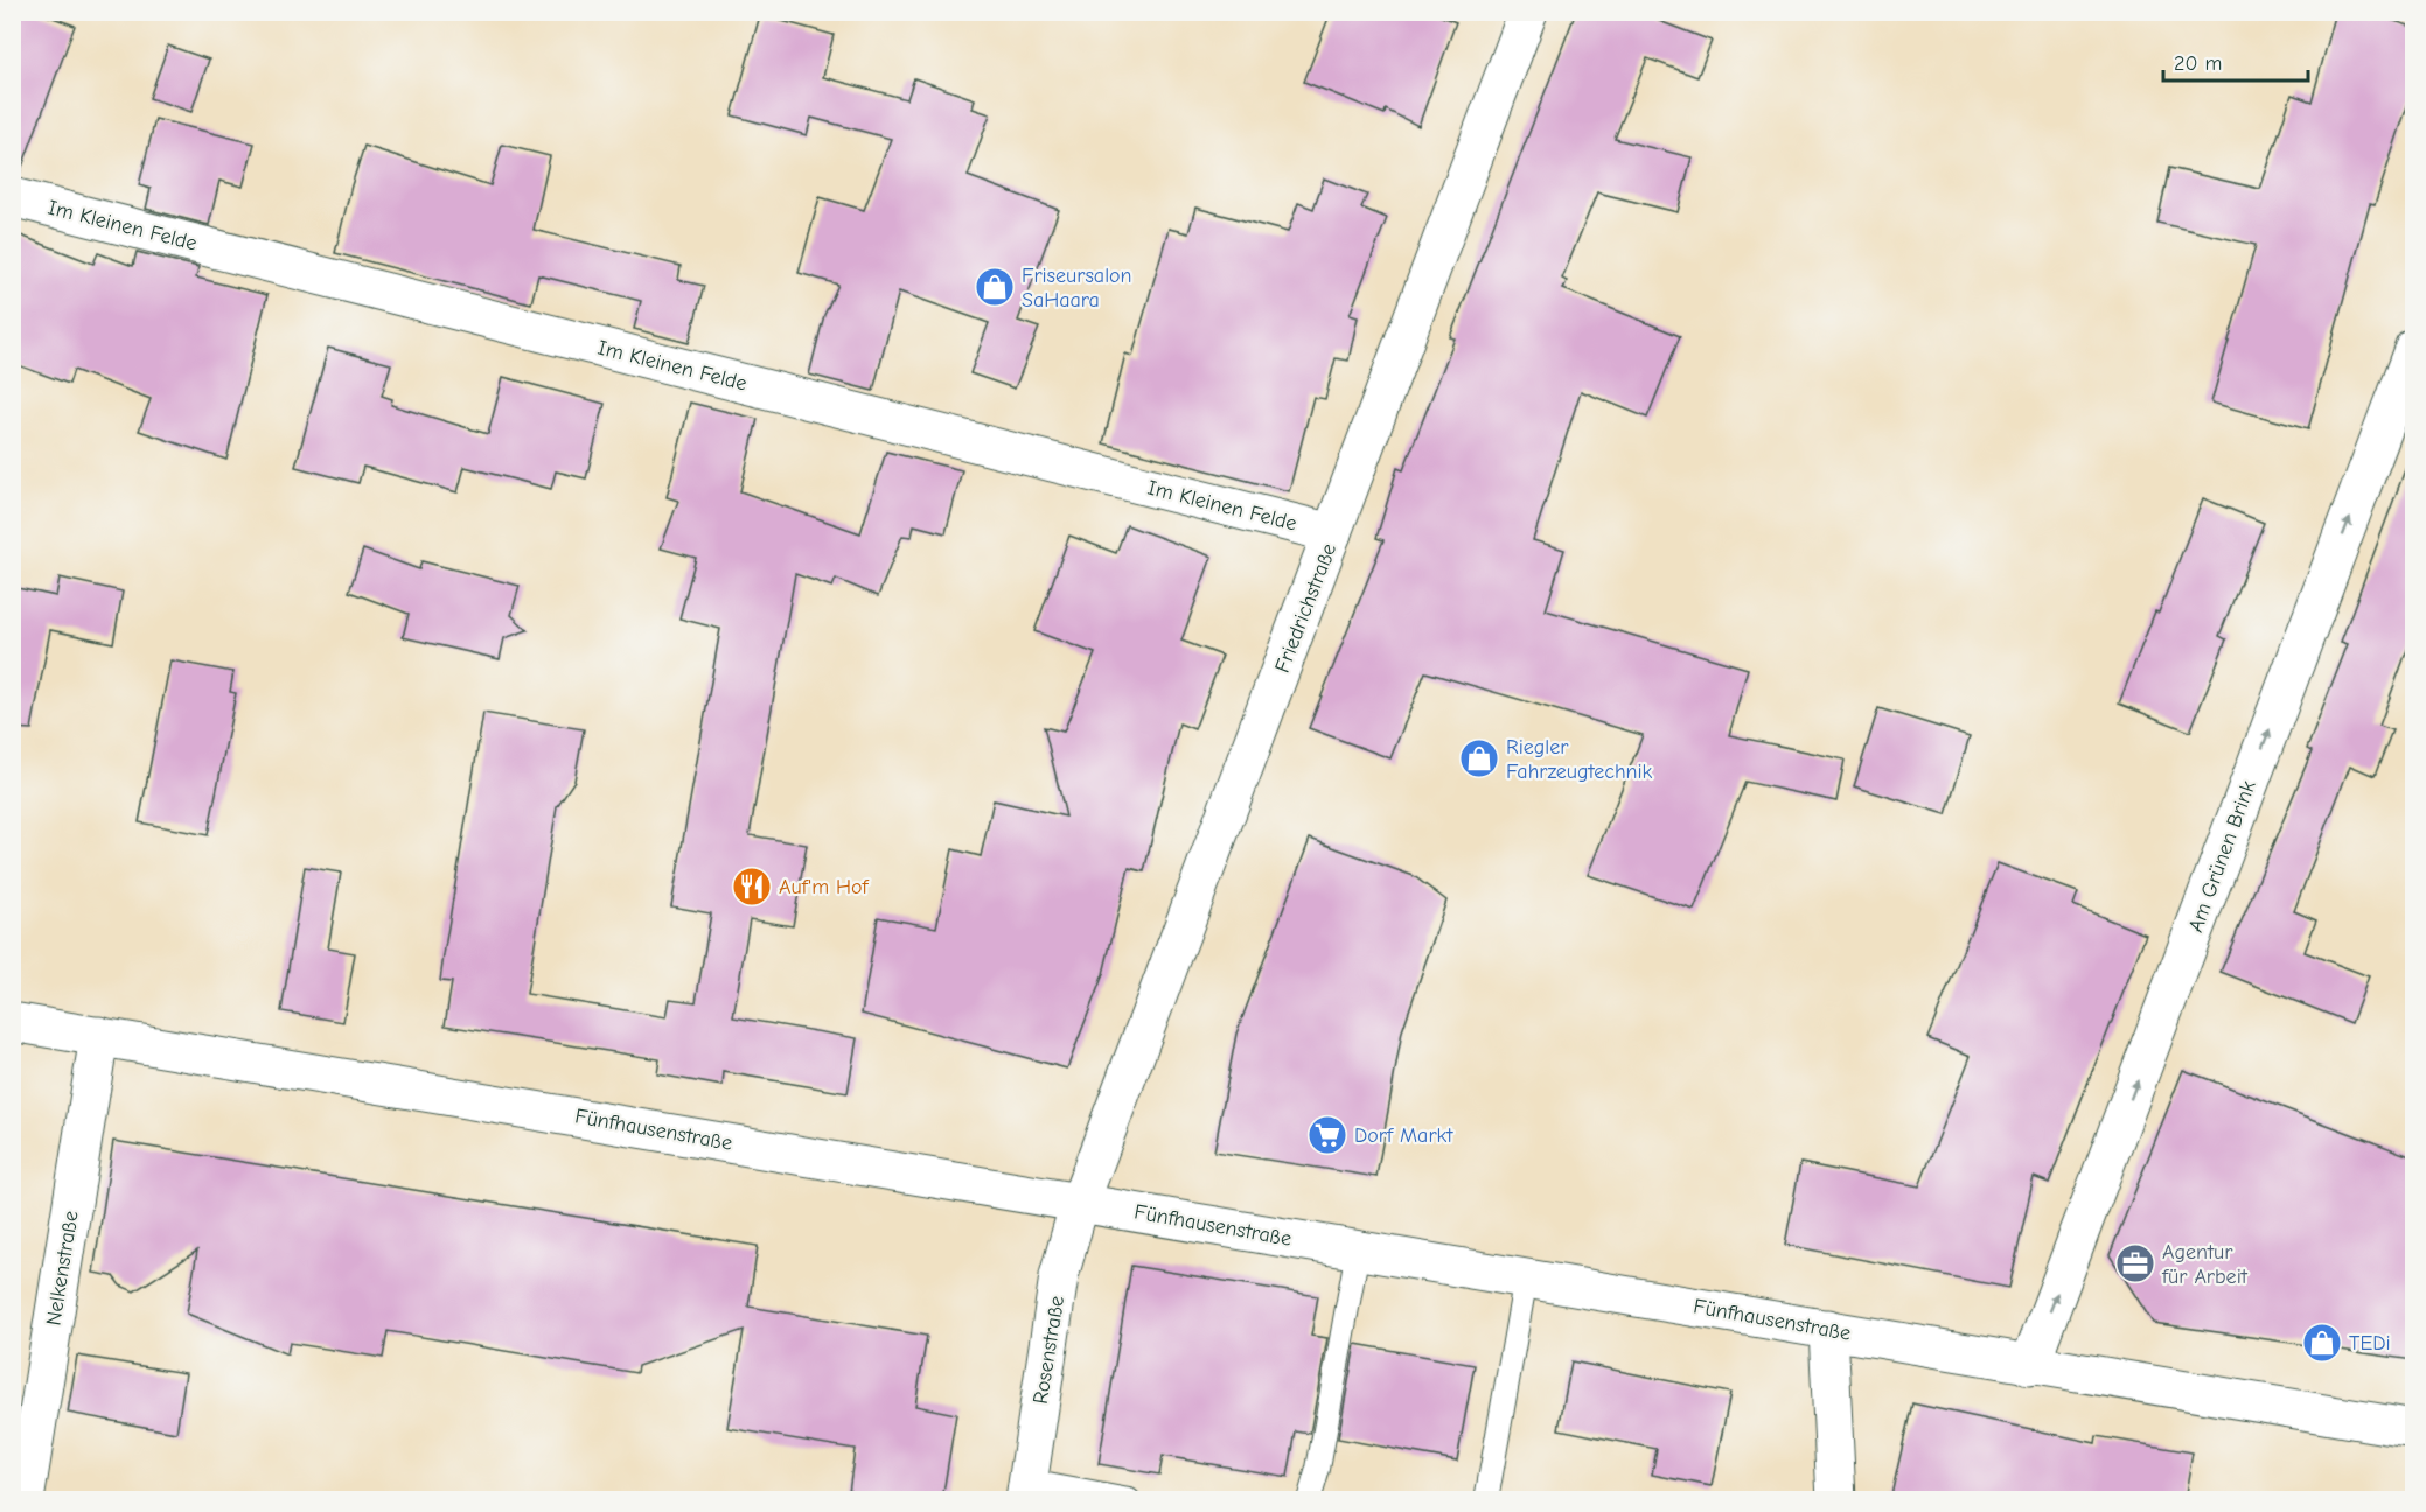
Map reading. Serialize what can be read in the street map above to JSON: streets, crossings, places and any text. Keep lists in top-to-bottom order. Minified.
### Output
{"streets":{"street":["Im Kleinen Felde","Friedrichstraße","Am Grünen Brink","Fünfhausenstraße","Nelkenstraße","Rosenstraße"]},"crossings":[["Im Kleinen Felde","Friedrichstraße"],["Friedrichstraße","Fünfhausenstraße"],["Friedrichstraße","Rosenstraße"],["Am Grünen Brink","Fünfhausenstraße"],["Fünfhausenstraße","Nelkenstraße"],["Fünfhausenstraße","Rosenstraße"]],"one_way":["Am Grünen Brink"],"places":{"shop":["Friseursalon SaHaara","Riegler Fahrzeugtechnik","TEDi"],"restaurant":["Auf'm Hof"],"supermarket":["Dorf Markt"],"office":["Agentur für Arbeit"]},"scale_bar":"20 m"}
